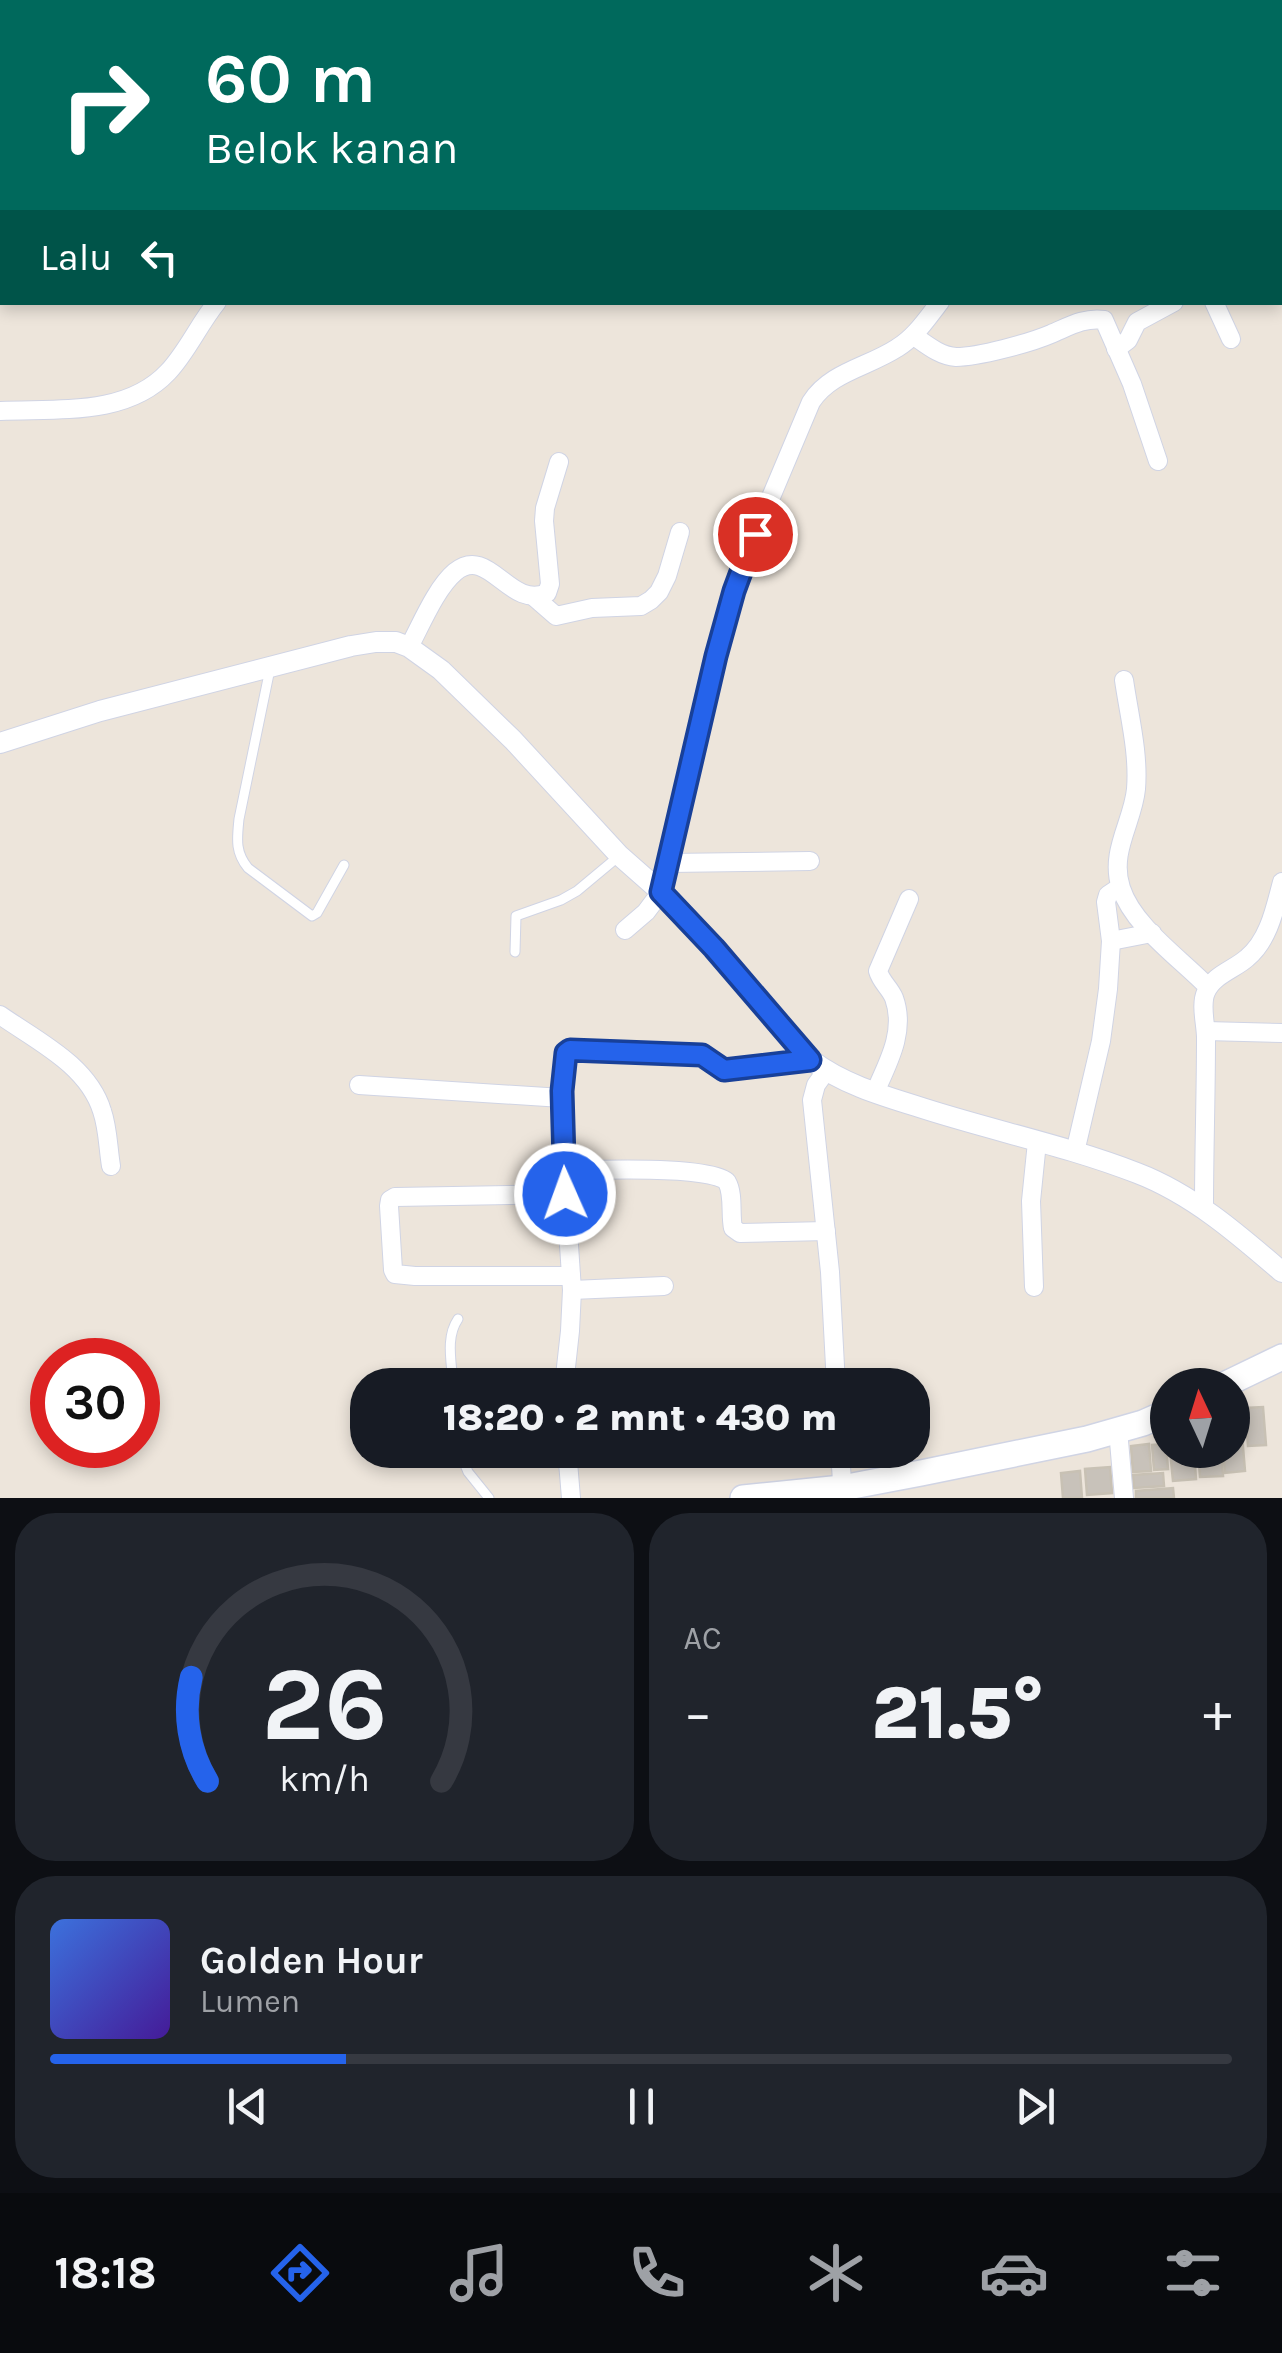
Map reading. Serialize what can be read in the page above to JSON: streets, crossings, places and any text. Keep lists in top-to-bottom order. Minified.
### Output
{"north":"top","page":{"turn":["60 m","Belok kanan"],"then":"Lalu","limit":"30","trip":"18:20 · 2 mnt · 430 m","tile":"AC","heat":["−","21.5°","+"],"song":["Golden Hour","Lumen"],"tabs":"18:18","gauge":["26","km/h"]}}
